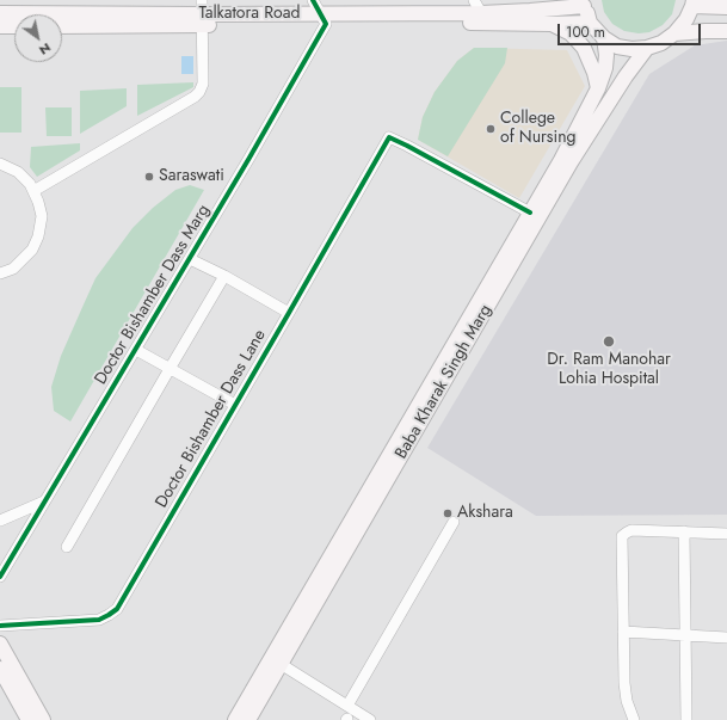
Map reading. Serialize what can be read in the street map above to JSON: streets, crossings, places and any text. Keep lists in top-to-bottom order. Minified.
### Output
{"streets":{"main road":["Talkatora Road","Baba Kharak Singh Marg"],"street":["Doctor Bishamber Dass Marg","Doctor Bishamber Dass Lane"]},"crossings":[["Talkatora Road","Doctor Bishamber Dass Marg"],["Baba Kharak Singh Marg","Doctor Bishamber Dass Lane"]],"places":["College of Nursing","Saraswati","Dr. Ram Manohar Lohia Hospital","Akshara"],"scale_bar":"100 m","north":"bottom right"}
